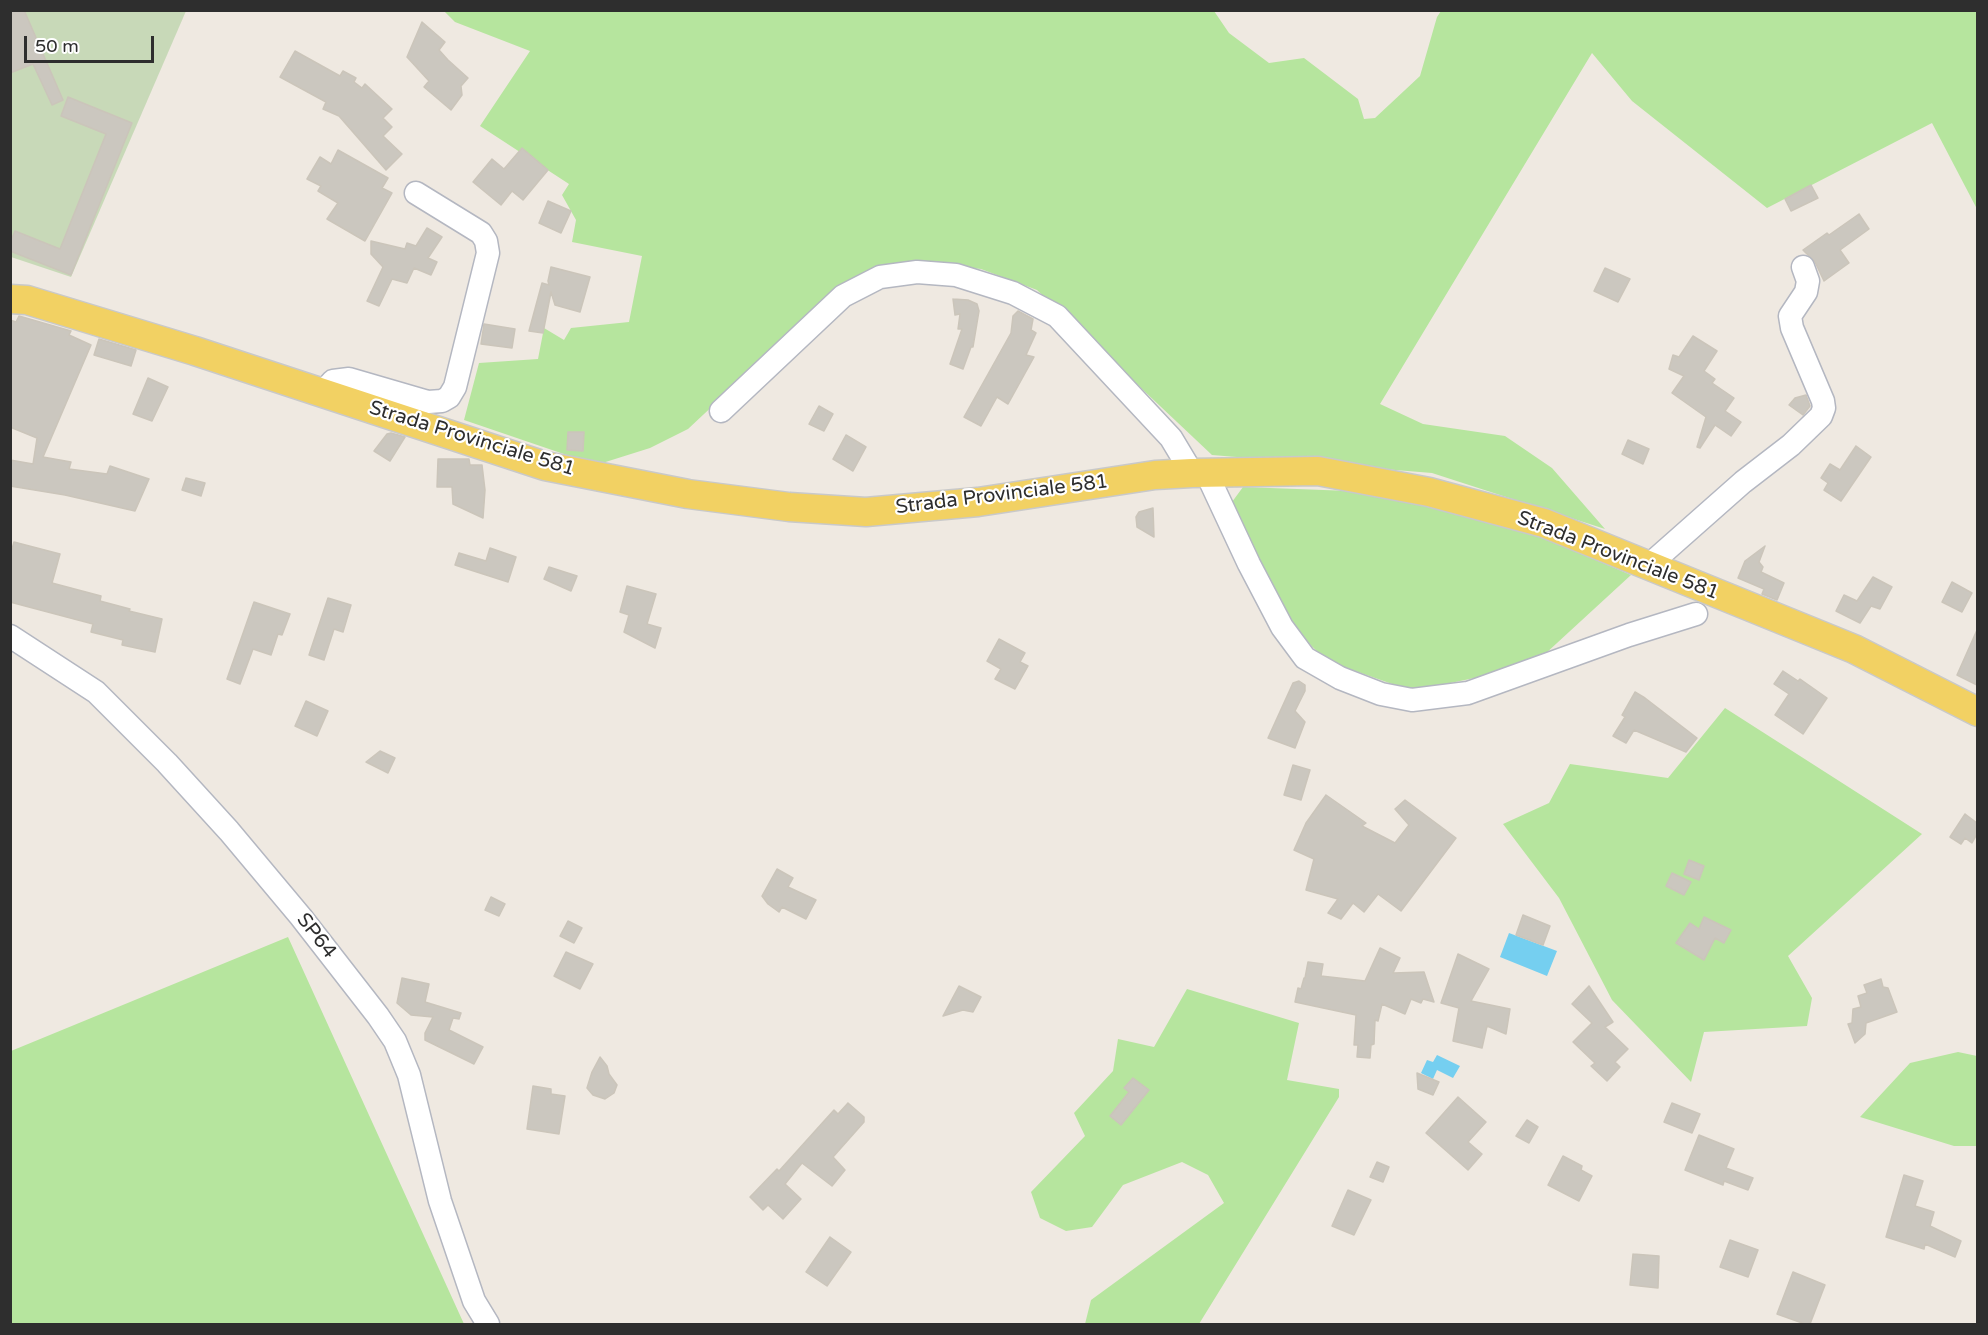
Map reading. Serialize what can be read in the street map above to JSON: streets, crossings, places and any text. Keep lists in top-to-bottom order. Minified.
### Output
{"streets":{"main road":["Strada Provinciale 581"],"street":["SP64"]},"scale_bar":"50 m"}
